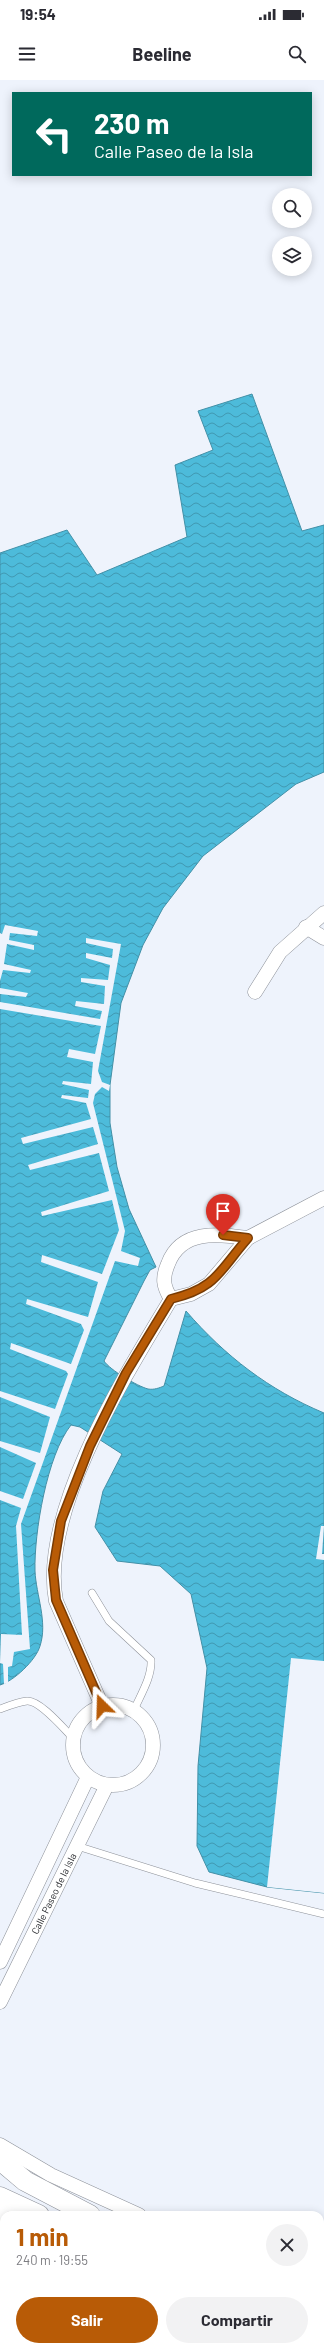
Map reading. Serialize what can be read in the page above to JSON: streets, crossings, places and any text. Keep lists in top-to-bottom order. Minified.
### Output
{"streets":{"street":["Calle Paseo de la Isla"]},"page":{"status":"19:54","header":"Beeline","turn":["230 m","Calle Paseo de la Isla"],"heading":["1 min","240 m · 19:55"],"buttons":["Salir","Compartir"]}}
